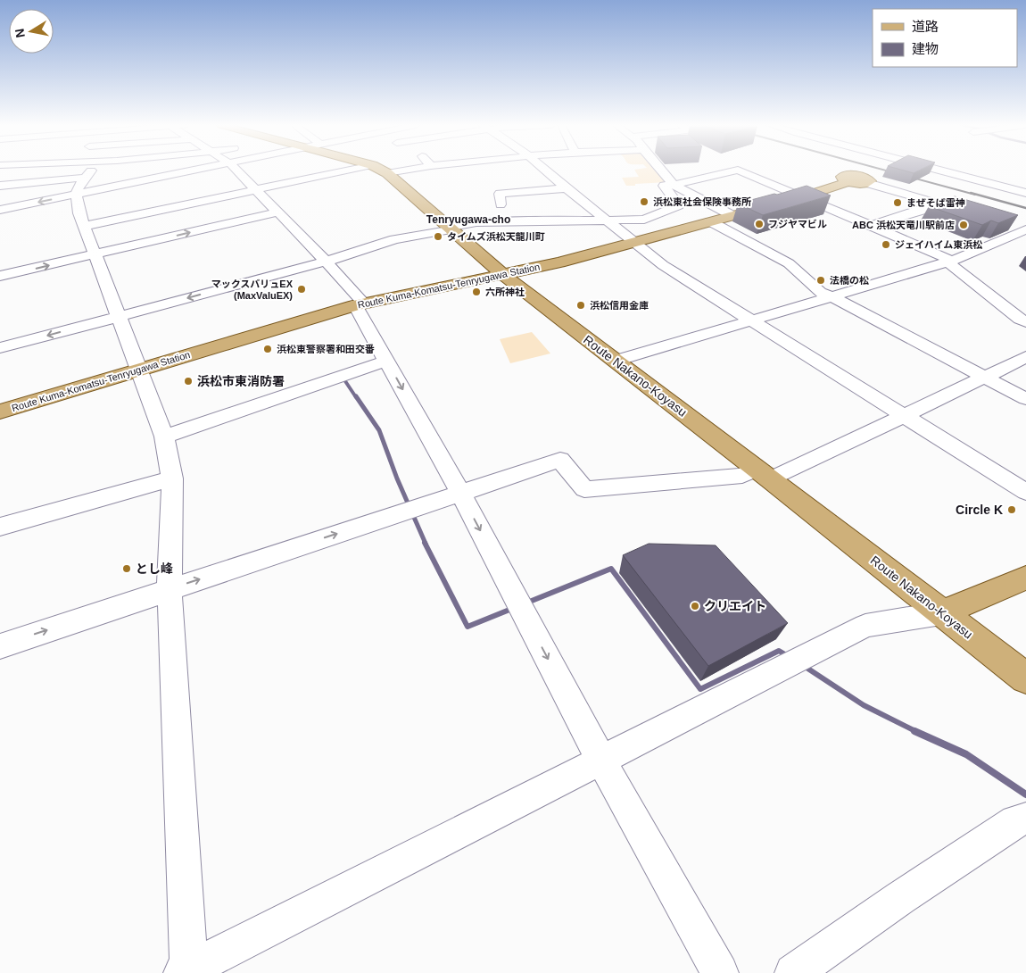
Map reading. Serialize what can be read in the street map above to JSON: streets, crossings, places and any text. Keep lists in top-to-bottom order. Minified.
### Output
{"streets":{"main road":["Route Kuma-Komatsu-Tenryugawa Station","Route Nakano-Koyasu"]},"crossings":[["Route Kuma-Komatsu-Tenryugawa Station","Route Nakano-Koyasu"]],"districts":["Tenryugawa-cho"],"places":["浜松東社会保険事務所","まぜそば雷神","フジヤマビル","ABC 浜松天竜川駅前店","タイムズ浜松天龍川町","ジェイハイム東浜松","法橋の松","マックスバリュEX (MaxValuEX)","六所神社","浜松信用金庫","浜松東警察署和田交番","浜松市東消防署","Circle K","とし峰","クリエイト"],"legend":["道路","建物"],"north":"left"}
